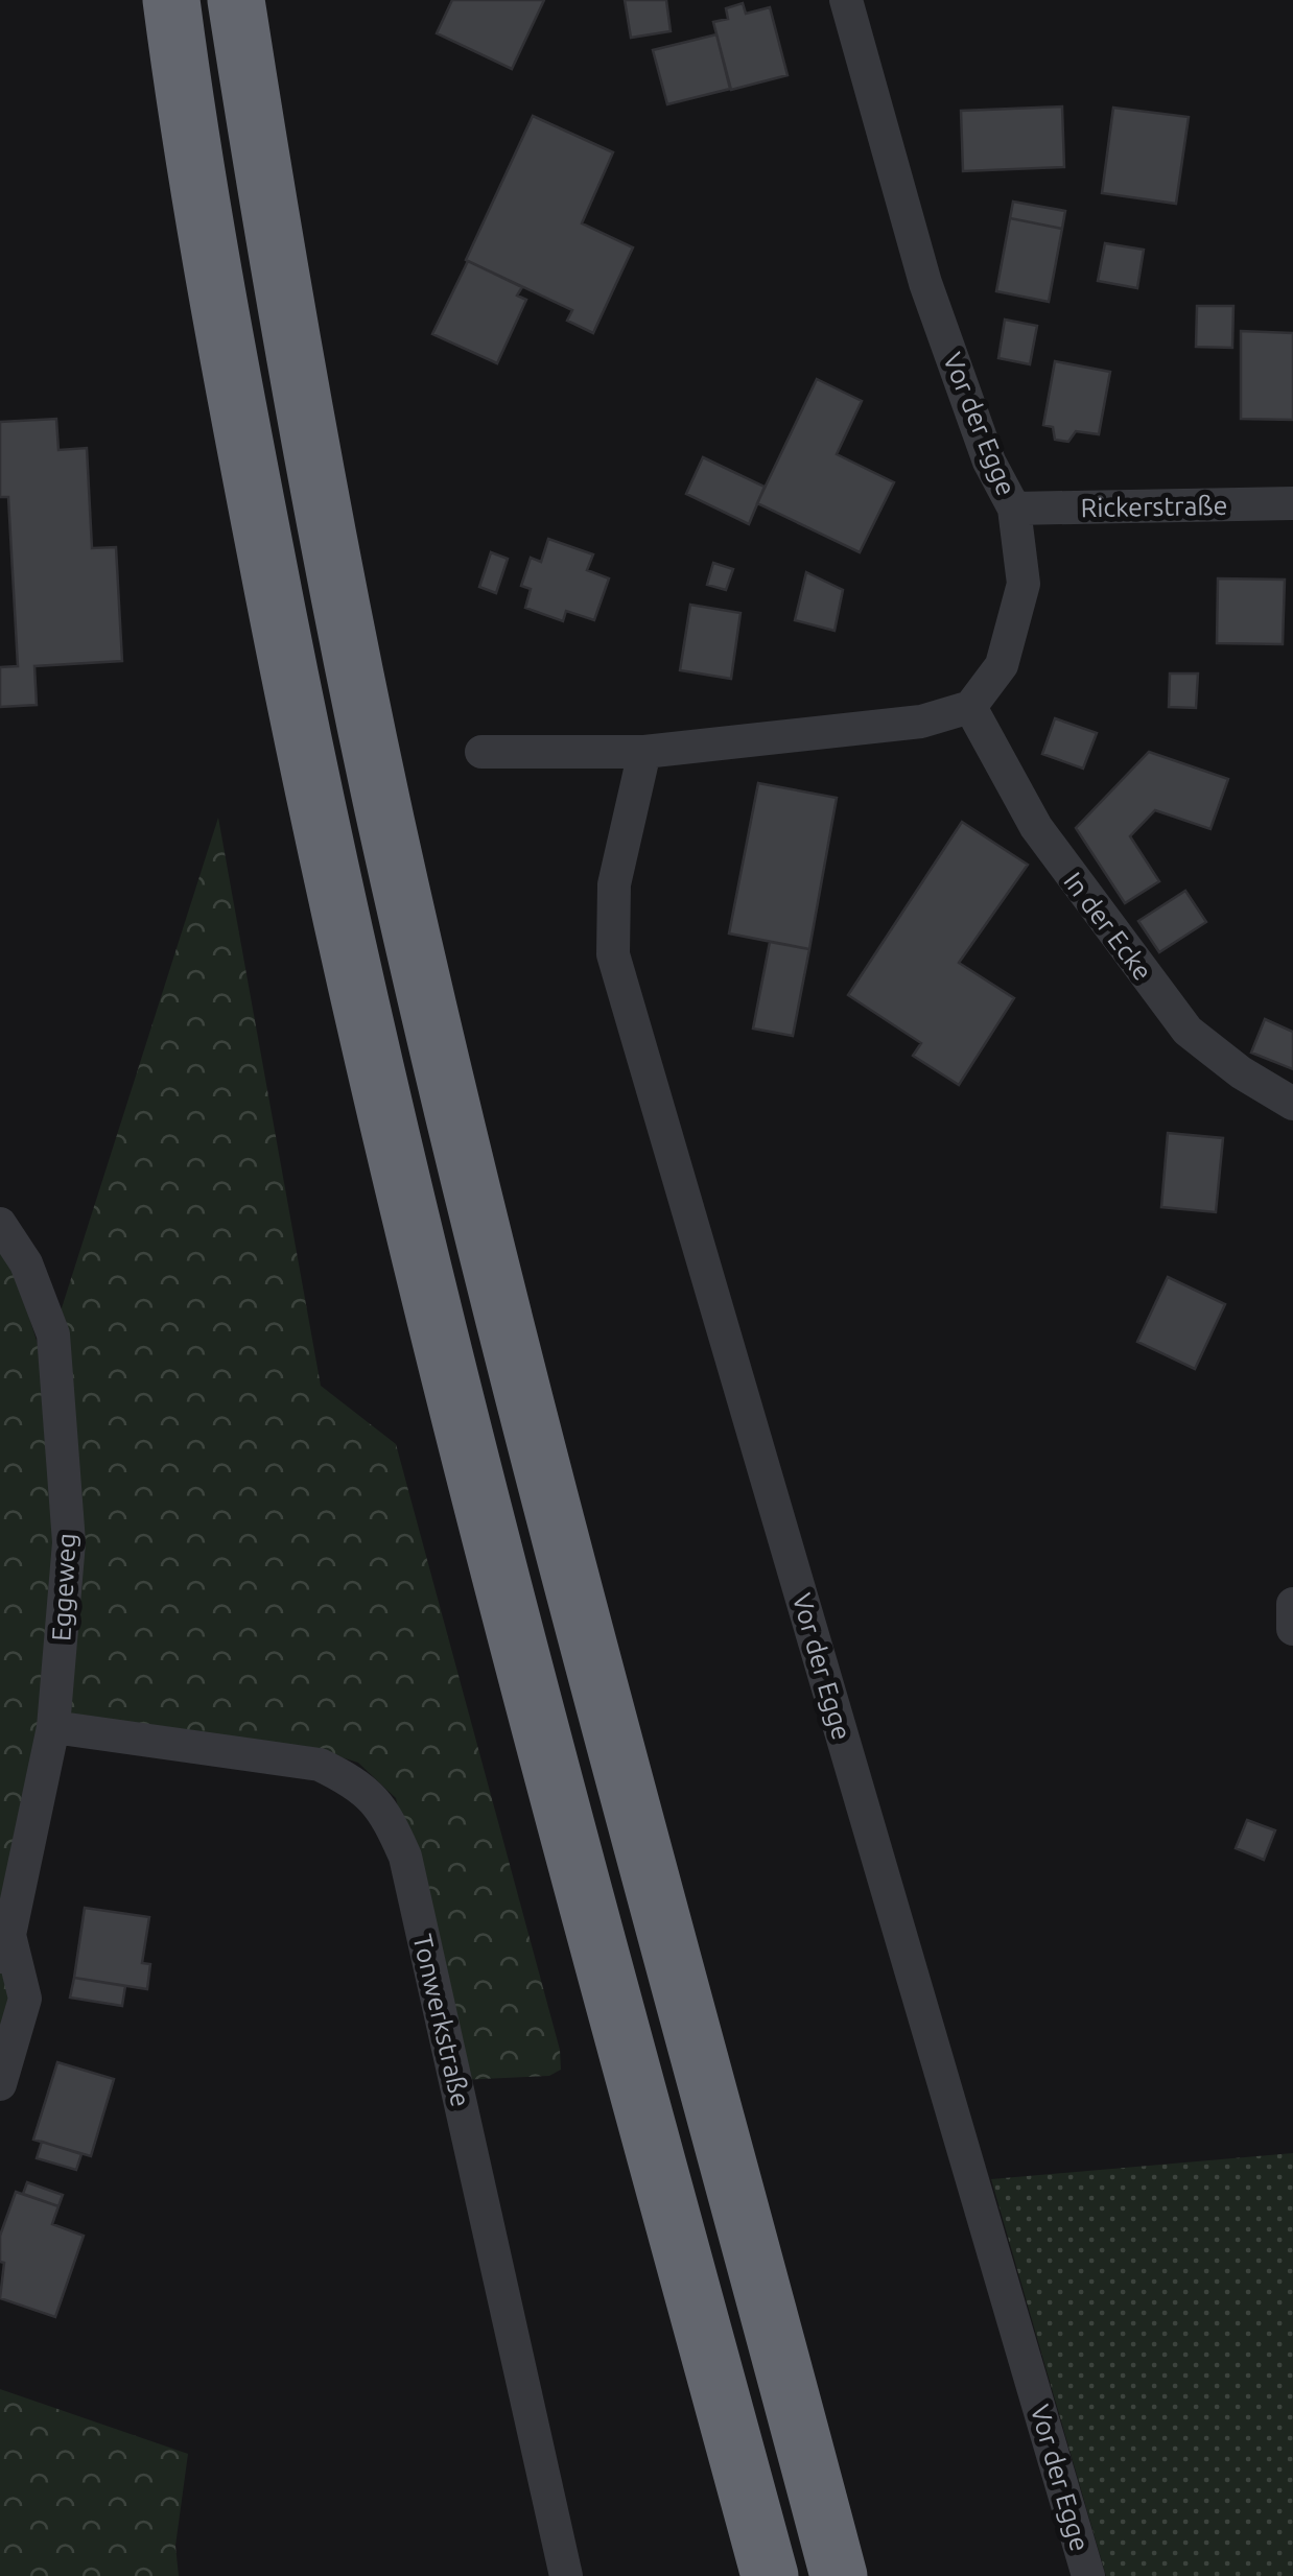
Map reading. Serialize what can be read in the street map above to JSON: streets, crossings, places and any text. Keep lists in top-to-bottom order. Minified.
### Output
{"streets":{"street":["Vor der Egge","Rickerstraße","In der Ecke","Eggeweg","Tonwerkstraße"]},"crossings":[["Vor der Egge","Rickerstraße"],["Vor der Egge","In der Ecke"],["Eggeweg","Tonwerkstraße"]]}
